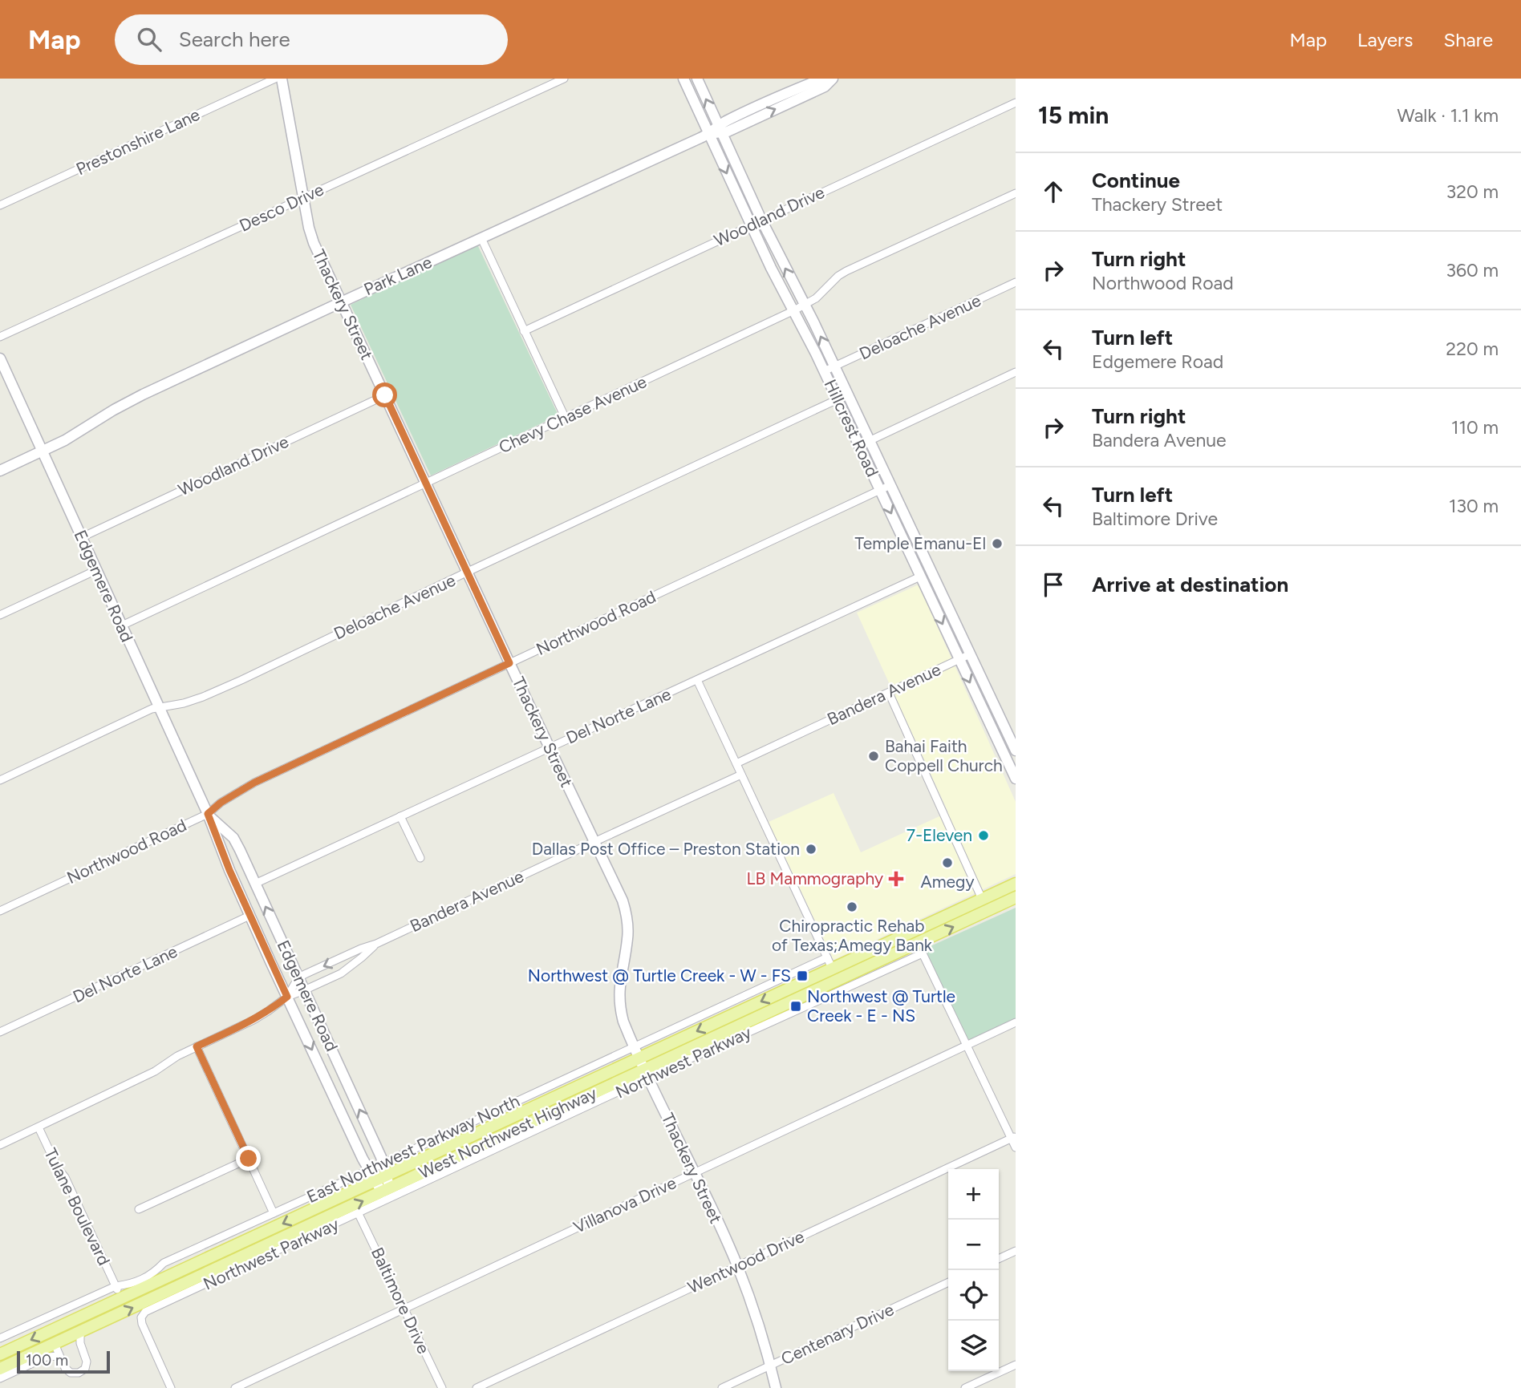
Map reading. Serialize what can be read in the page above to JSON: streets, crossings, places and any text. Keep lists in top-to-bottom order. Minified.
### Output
{"streets":{"main road":["West Northwest Highway"],"street":["Prestonshire Lane","Desco Drive","Woodland Drive","Park Lane","Thackery Street","Deloache Avenue","Chevy Chase Avenue","Hillcrest Road","Edgemere Road","Northwood Road","Bandera Avenue","Del Norte Lane","Northwest Parkway","East Northwest Parkway North","Villanova Drive","Tulane Boulevard","Wentwood Drive","Baltimore Drive","Centenary Drive"]},"crossings":[["Desco Drive","Thackery Street"],["Woodland Drive","Thackery Street"],["Woodland Drive","Hillcrest Road"],["Woodland Drive","Edgemere Road"],["Park Lane","Thackery Street"],["Park Lane","Hillcrest Road"],["Park Lane","Edgemere Road"],["Thackery Street","Deloache Avenue"],["Thackery Street","Chevy Chase Avenue"],["Thackery Street","Northwood Road"],["Thackery Street","Bandera Avenue"],["Thackery Street","Del Norte Lane"],["Thackery Street","Northwest Parkway"],["Thackery Street","West Northwest Highway"],["Thackery Street","East Northwest Parkway North"],["Thackery Street","Villanova Drive"],["Thackery Street","Wentwood Drive"],["Thackery Street","Centenary Drive"],["Deloache Avenue","Hillcrest Road"],["Deloache Avenue","Edgemere Road"],["Chevy Chase Avenue","Hillcrest Road"],["Chevy Chase Avenue","Edgemere Road"],["Hillcrest Road","Northwood Road"],["Hillcrest Road","Bandera Avenue"],["Hillcrest Road","Del Norte Lane"],["Edgemere Road","Northwood Road"],["Edgemere Road","Bandera Avenue"],["Edgemere Road","Del Norte Lane"],["Edgemere Road","West Northwest Highway"],["Edgemere Road","East Northwest Parkway North"],["Bandera Avenue","Tulane Boulevard"],["Northwest Parkway","West Northwest Highway"],["Northwest Parkway","Villanova Drive"],["Northwest Parkway","Baltimore Drive"],["West Northwest Highway","East Northwest Parkway North"],["West Northwest Highway","Tulane Boulevard"],["East Northwest Parkway North","Tulane Boulevard"],["Villanova Drive","Baltimore Drive"]],"places":{"other":["Temple Emanu-El","Bahai Faith Coppell Church","7-Eleven","Dallas Post Office – Preston Station","Amegy","Chiropractic Rehab of Texas;Amegy Bank"],"health":["LB Mammography"],"transit":["Northwest @ Turtle Creek - W - FS","Northwest @ Turtle Creek - E - NS"]},"scale_bar":"100 m","page":{"header":"Map","search":"Search here","nav":["Map","Layers","Share"],"heading":["15 min","Walk · 1.1 km"],"list":[["Continue","Thackery Street","320 m"],["Turn right","Northwood Road","360 m"],["Turn left","Edgemere Road","220 m"],["Turn right","Bandera Avenue","110 m"],["Turn left","Baltimore Drive","130 m"],"Arrive at destination"],"map_buttons":["+","−"],"scale":"100 m"}}
